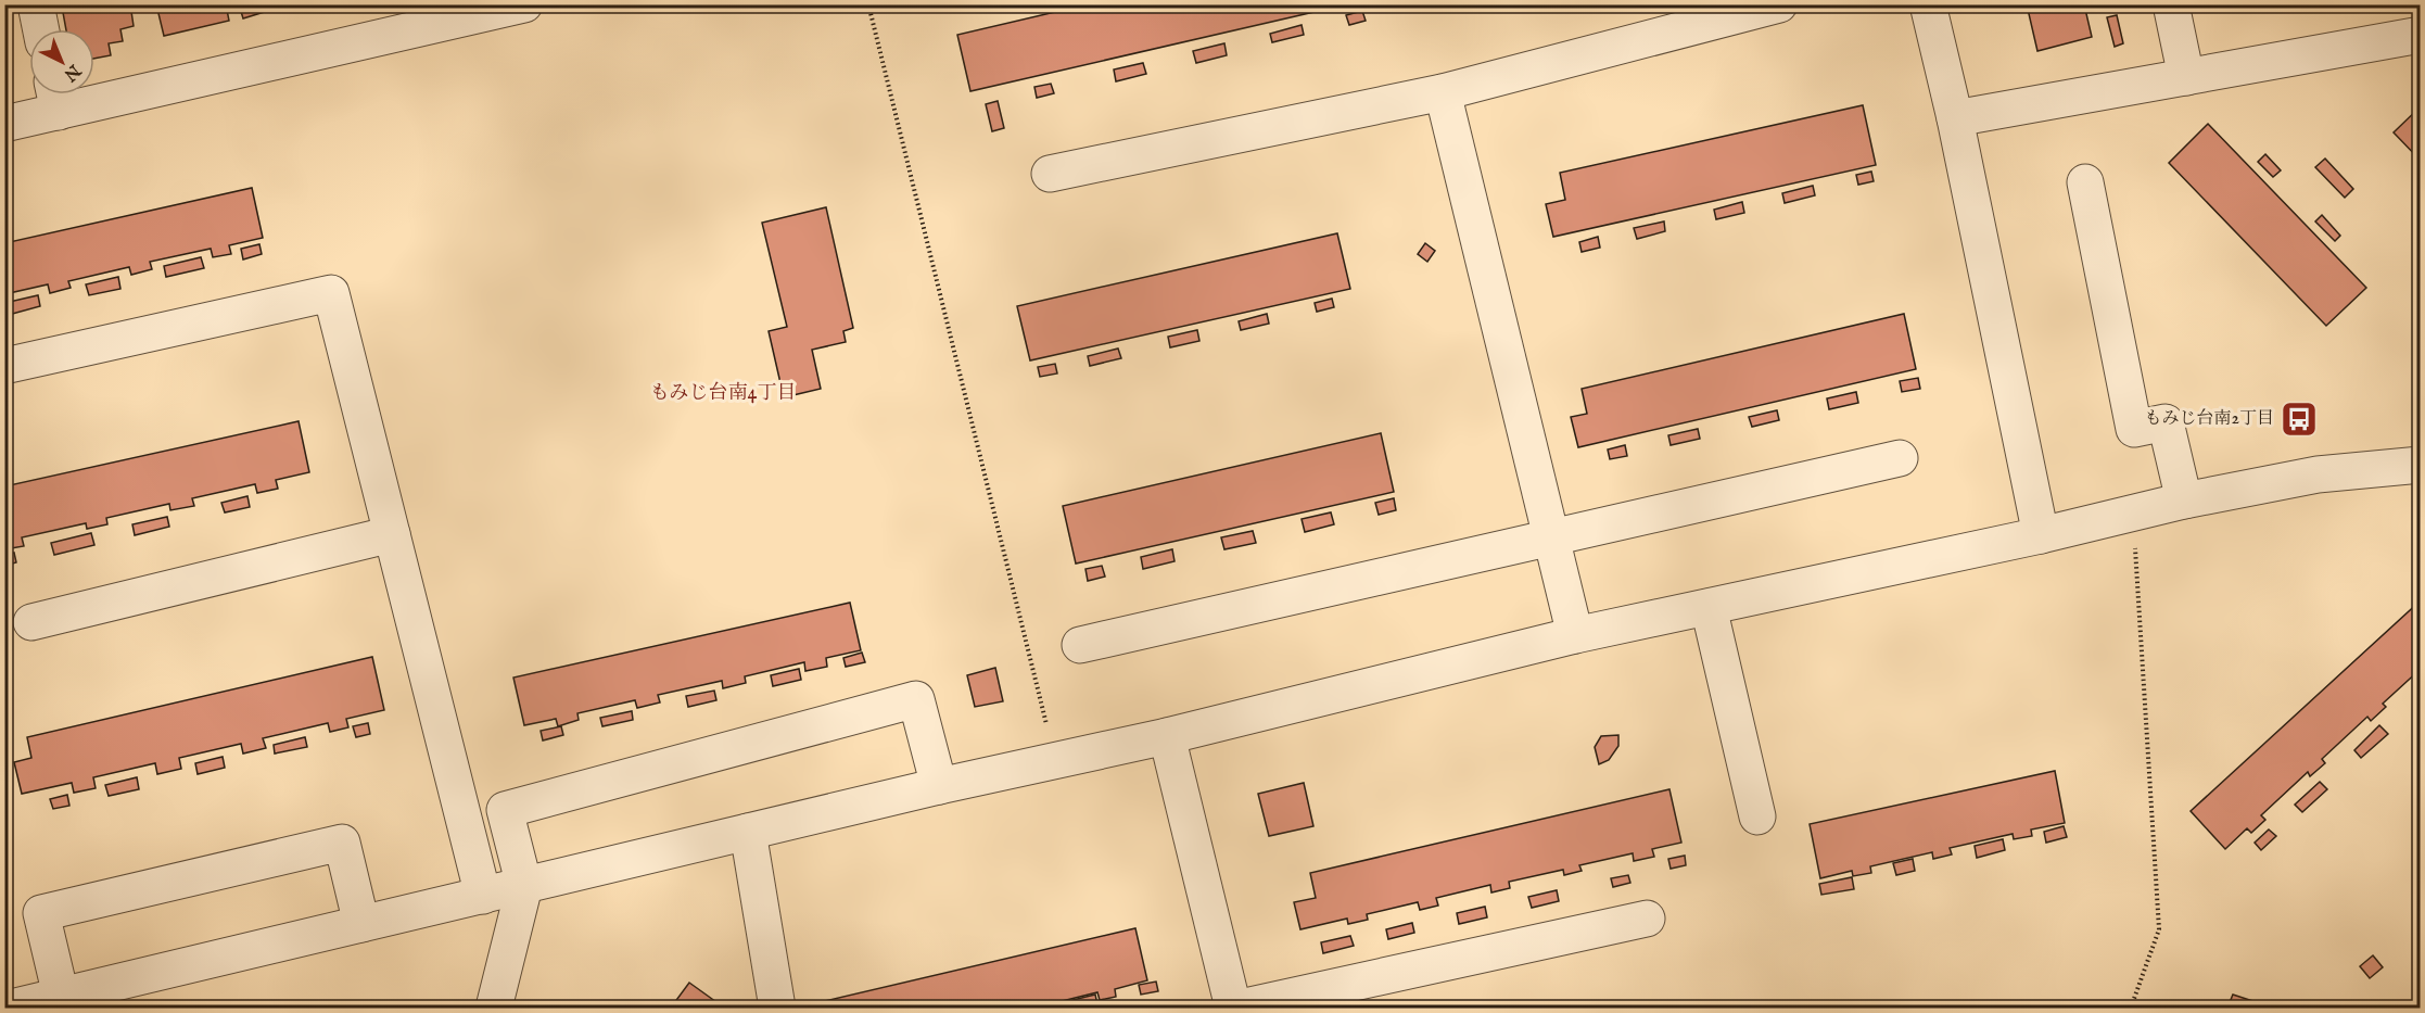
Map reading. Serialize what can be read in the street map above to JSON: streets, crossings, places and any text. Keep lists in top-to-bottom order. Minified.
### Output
{"districts":["もみじ台南4丁目"],"places":{"bus stop":["もみじ台南2丁目"]},"north":"bottom right"}
